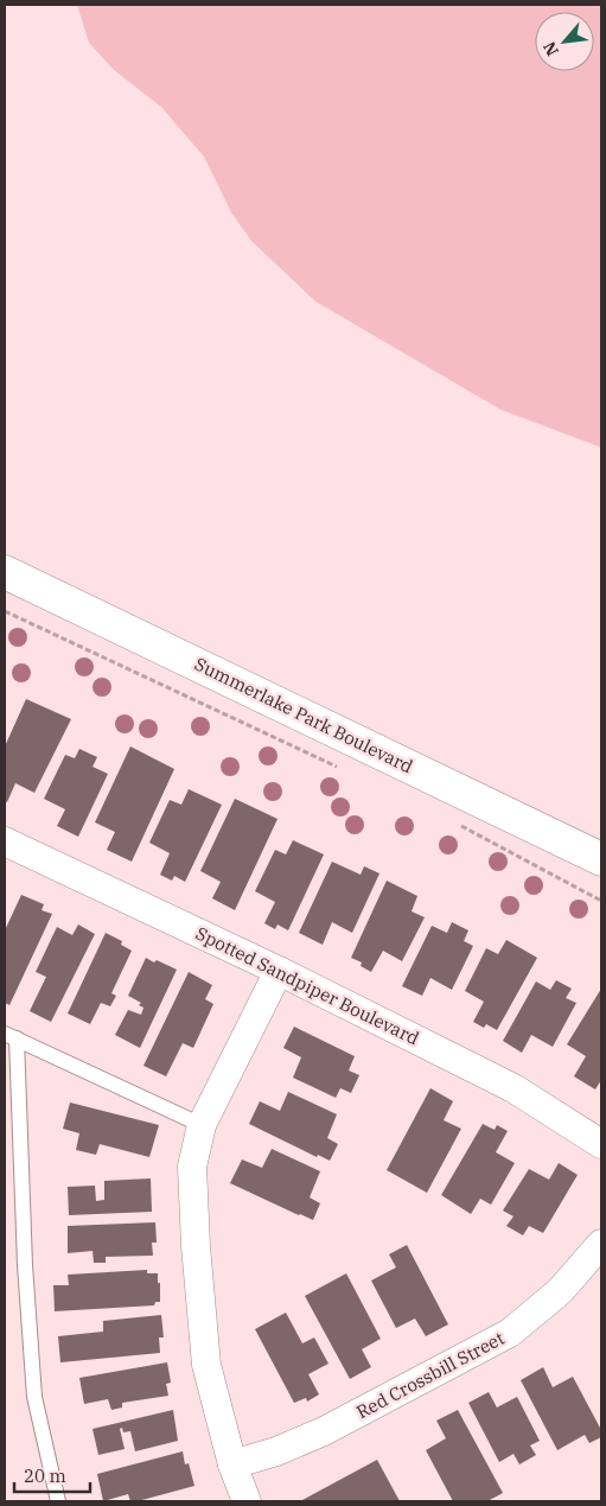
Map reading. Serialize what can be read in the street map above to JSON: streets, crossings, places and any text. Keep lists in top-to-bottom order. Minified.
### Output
{"streets":{"main road":["Summerlake Park Boulevard"],"street":["Spotted Sandpiper Boulevard","Red Crossbill Street"]},"scale_bar":"20 m","north":"bottom left"}
